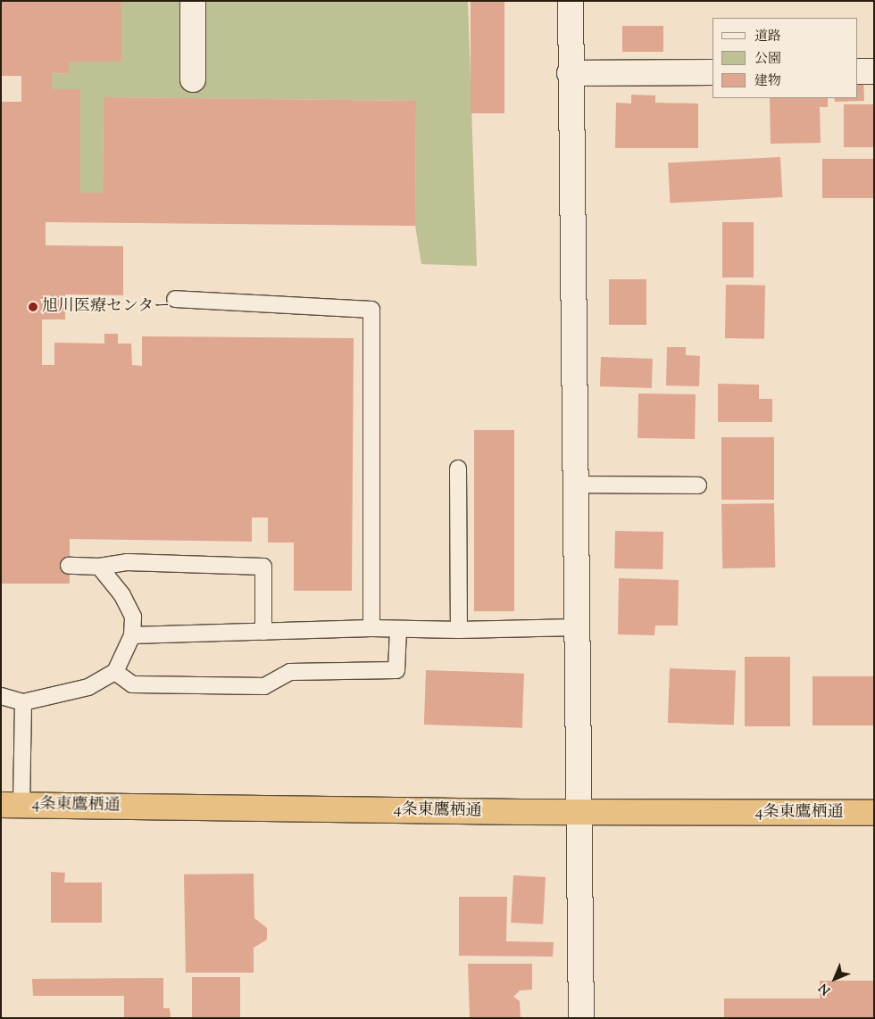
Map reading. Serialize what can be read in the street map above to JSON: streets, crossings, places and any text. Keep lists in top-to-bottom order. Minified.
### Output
{"streets":{"highway":["4条東鷹栖通"]},"places":["旭川医療センター"],"legend":["道路","公園","建物"],"north":"bottom left"}
